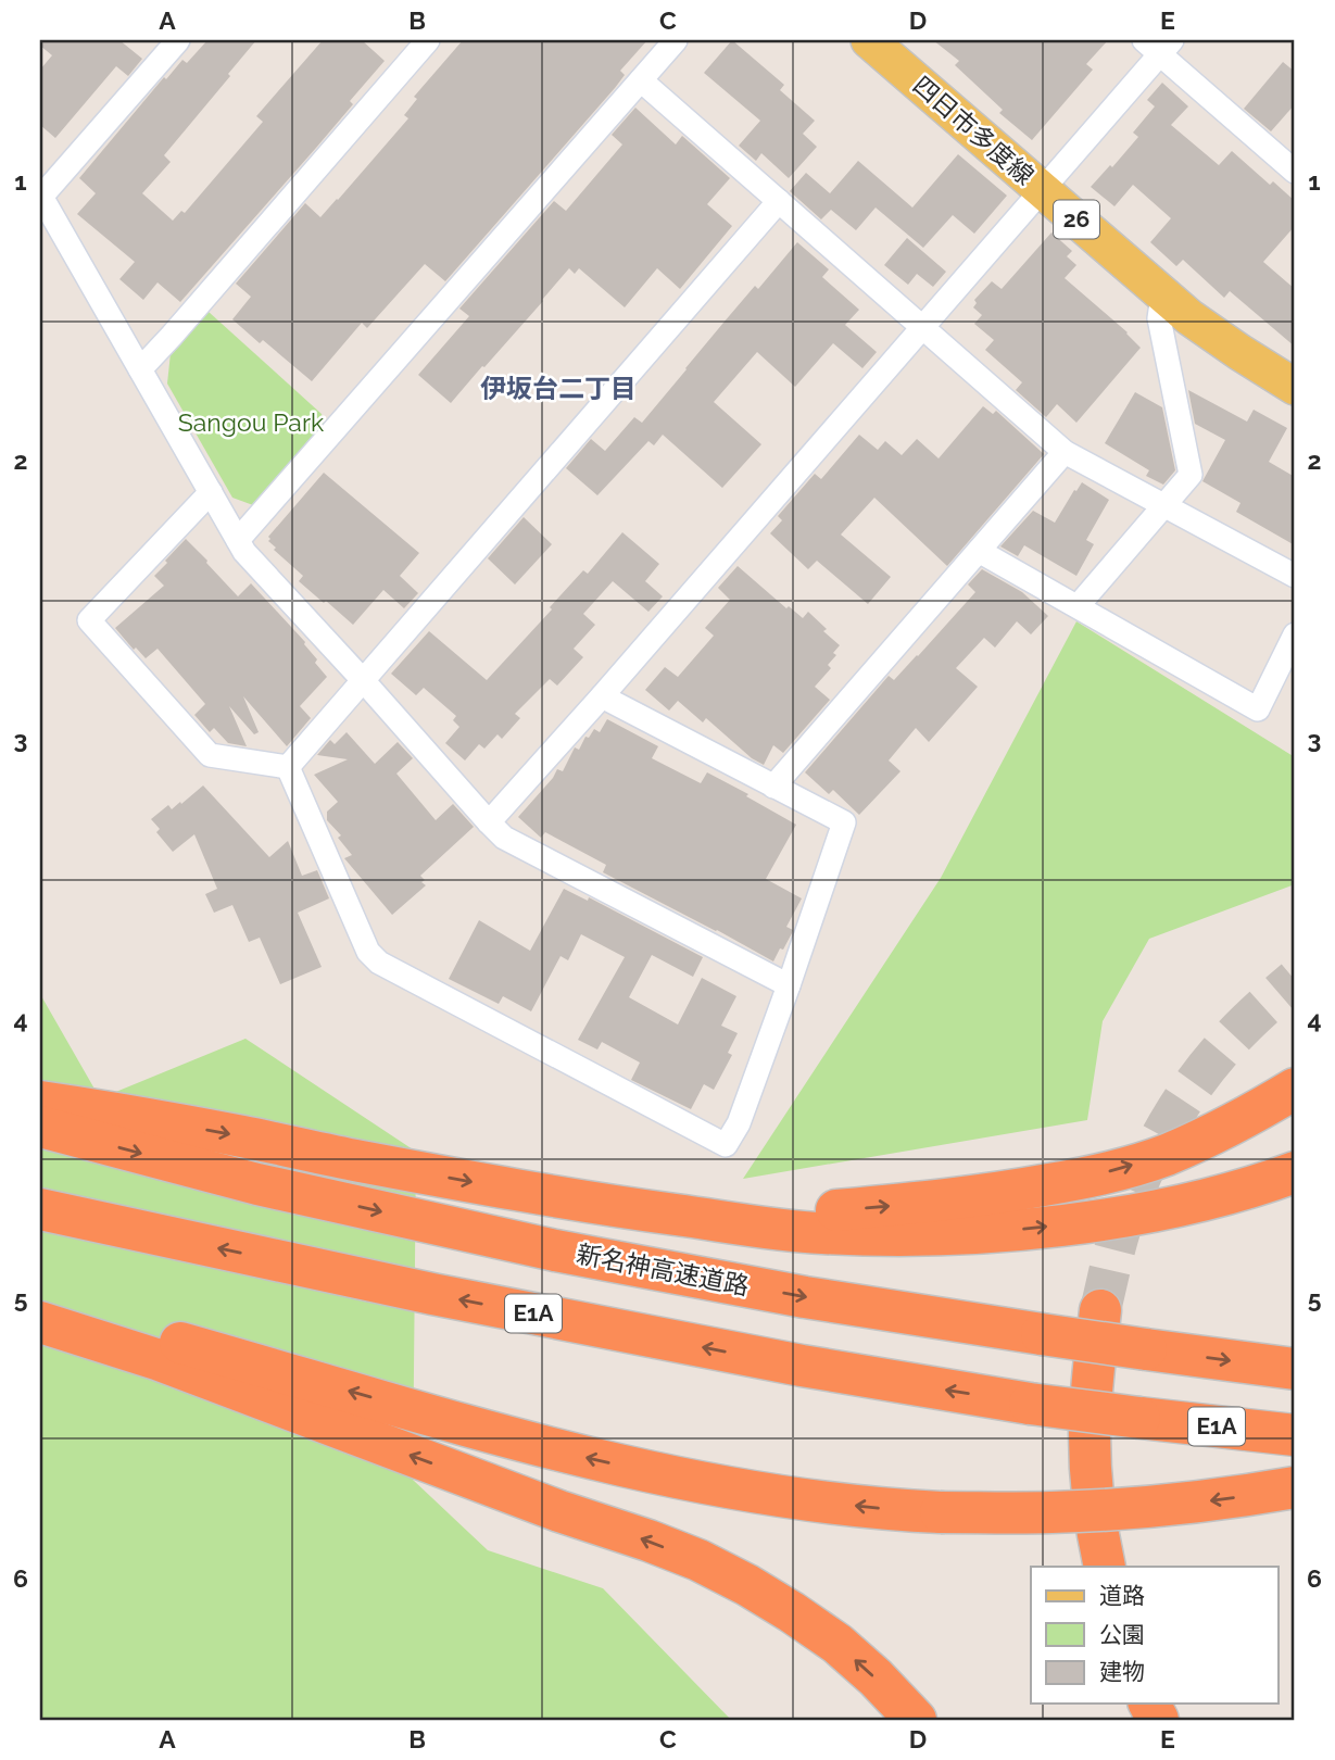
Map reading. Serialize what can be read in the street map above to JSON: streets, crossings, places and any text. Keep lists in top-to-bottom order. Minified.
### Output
{"streets":{"highway":["新名神高速道路","E1A"],"main road":["四日市多度線","26"]},"districts":["伊坂台二丁目"],"parks":["Sangou Park"],"legend":["道路","公園","建物"],"grid":{"columns":["A","B","C","D","E"],"rows":["1","2","3","4","5","6"]}}
